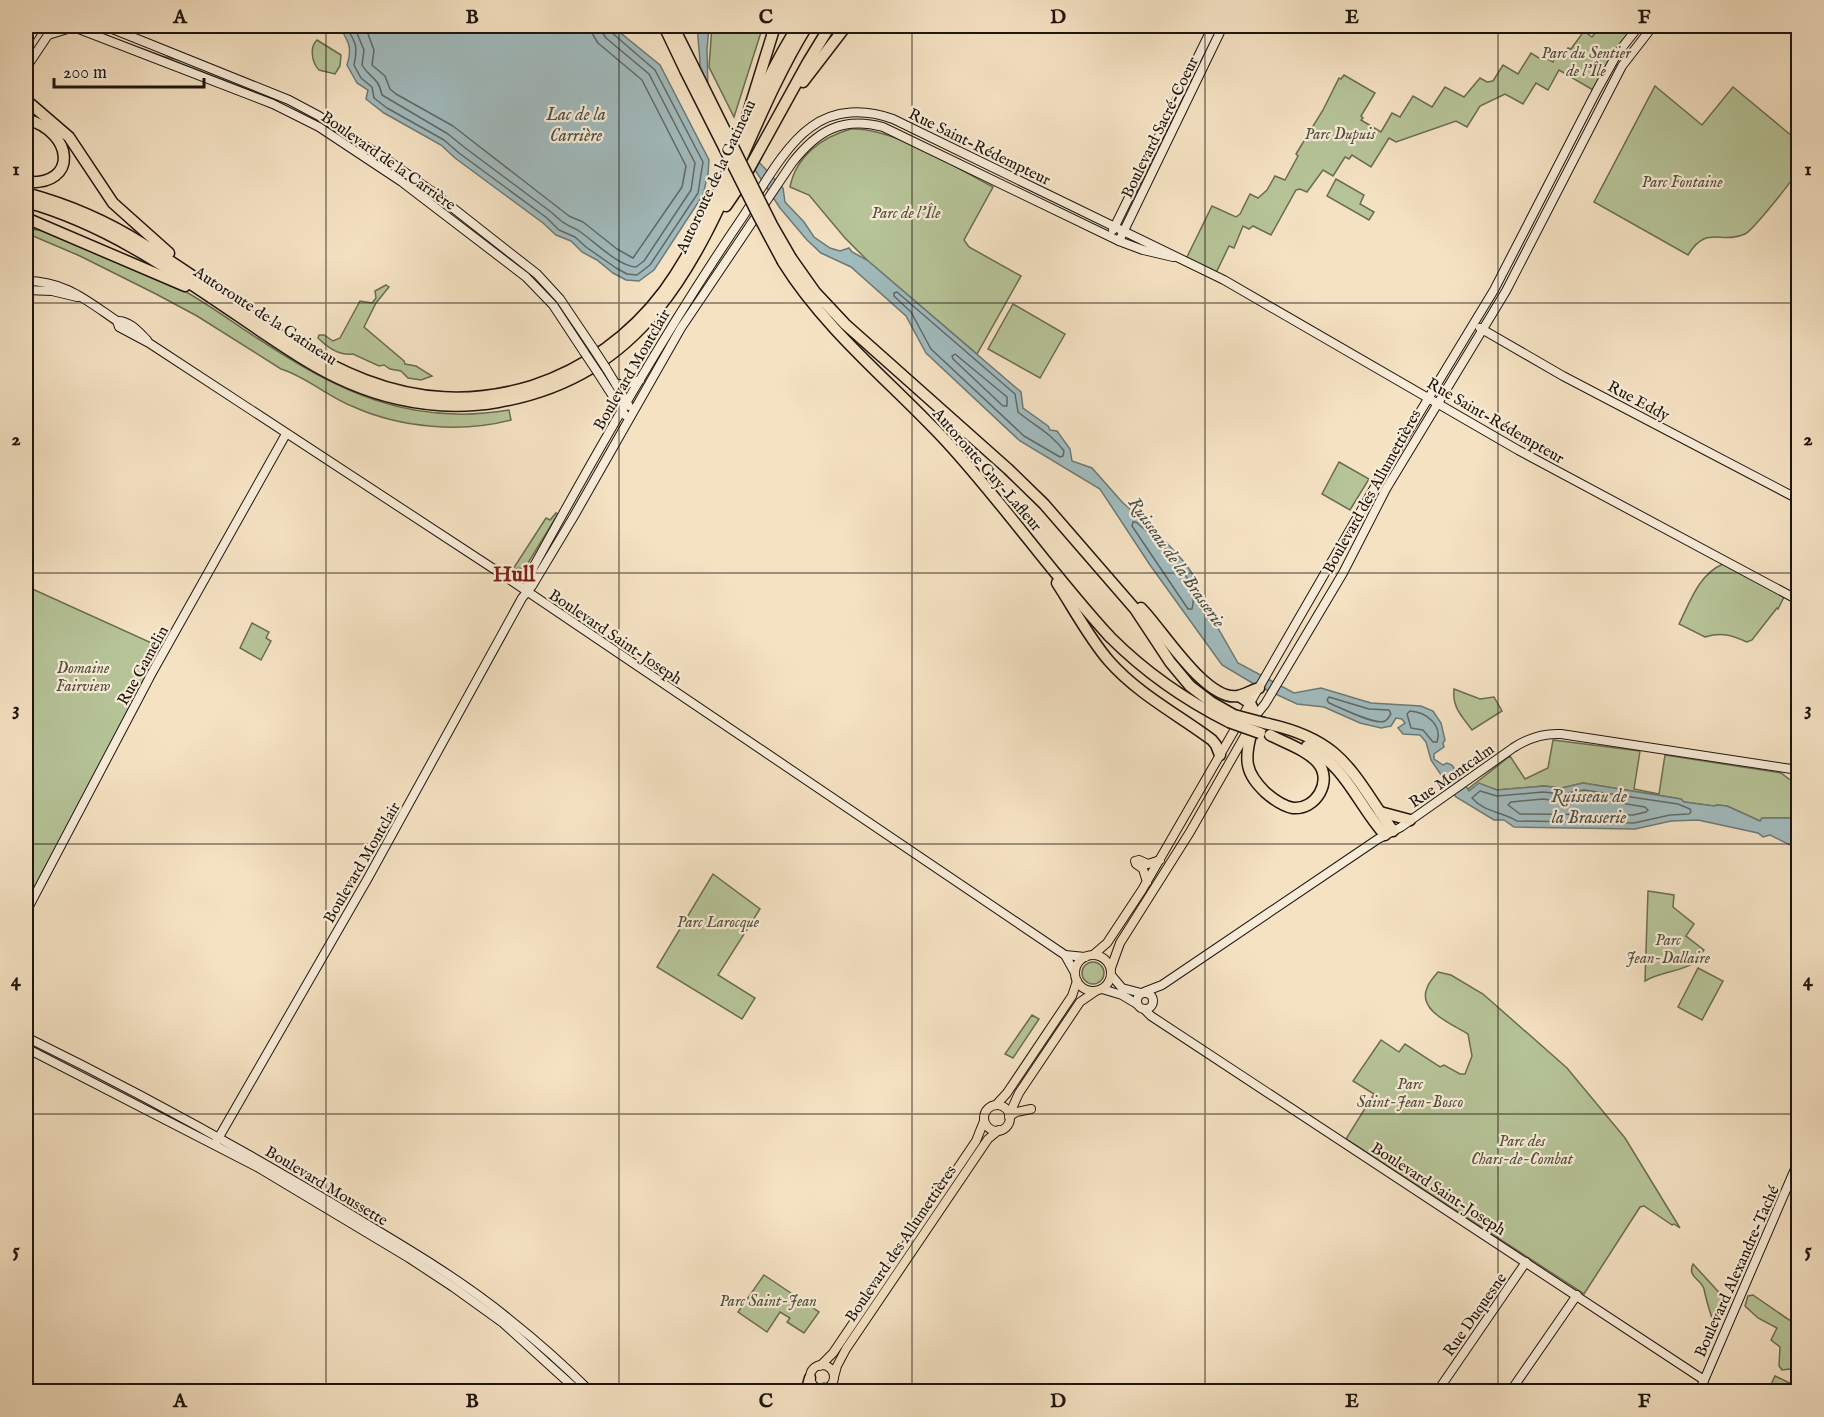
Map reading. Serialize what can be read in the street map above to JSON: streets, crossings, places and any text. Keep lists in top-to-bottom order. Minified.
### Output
{"streets":{"highway":["Autoroute de la Gatineau","Autoroute Guy-Lafleur"],"main road":["Boulevard Sacré-Coeur","Rue Saint-Rédempteur","Boulevard de la Carrière","Boulevard Montclair","Rue Eddy","Boulevard des Allumettières","Boulevard Saint-Joseph","Rue Gamelin","Rue Montcalm","Boulevard Moussette","Boulevard Alexandre-Taché","Rue Duquesne"]},"crossings":[["Boulevard Sacré-Coeur","Rue Saint-Rédempteur"],["Rue Saint-Rédempteur","Boulevard Montclair"],["Rue Saint-Rédempteur","Boulevard des Allumettières"],["Boulevard de la Carrière","Boulevard Montclair"],["Boulevard Montclair","Boulevard Saint-Joseph"],["Boulevard Montclair","Boulevard Moussette"],["Rue Eddy","Boulevard des Allumettières"],["Autoroute Guy-Lafleur","Rue Montcalm"],["Boulevard des Allumettières","Boulevard Saint-Joseph"],["Boulevard Saint-Joseph","Rue Gamelin"],["Boulevard Saint-Joseph","Rue Montcalm"],["Boulevard Saint-Joseph","Boulevard Alexandre-Taché"],["Boulevard Saint-Joseph","Rue Duquesne"]],"districts":["Hull"],"water":["Lac de la Carrière","Ruisseau de la Brasserie"],"parks":["Parc du Sentier de l'Île","Parc Dupuis","Parc Fontaine","Parc de l'Île","Domaine Fairview","Parc Larocque","Parc Jean-Dallaire","Parc Saint-Jean-Bosco","Parc des Chars-de-Combat","Parc Saint-Jean"],"scale_bar":"200 m","grid":{"columns":["A","B","C","D","E","F"],"rows":["1","2","3","4","5"]}}
